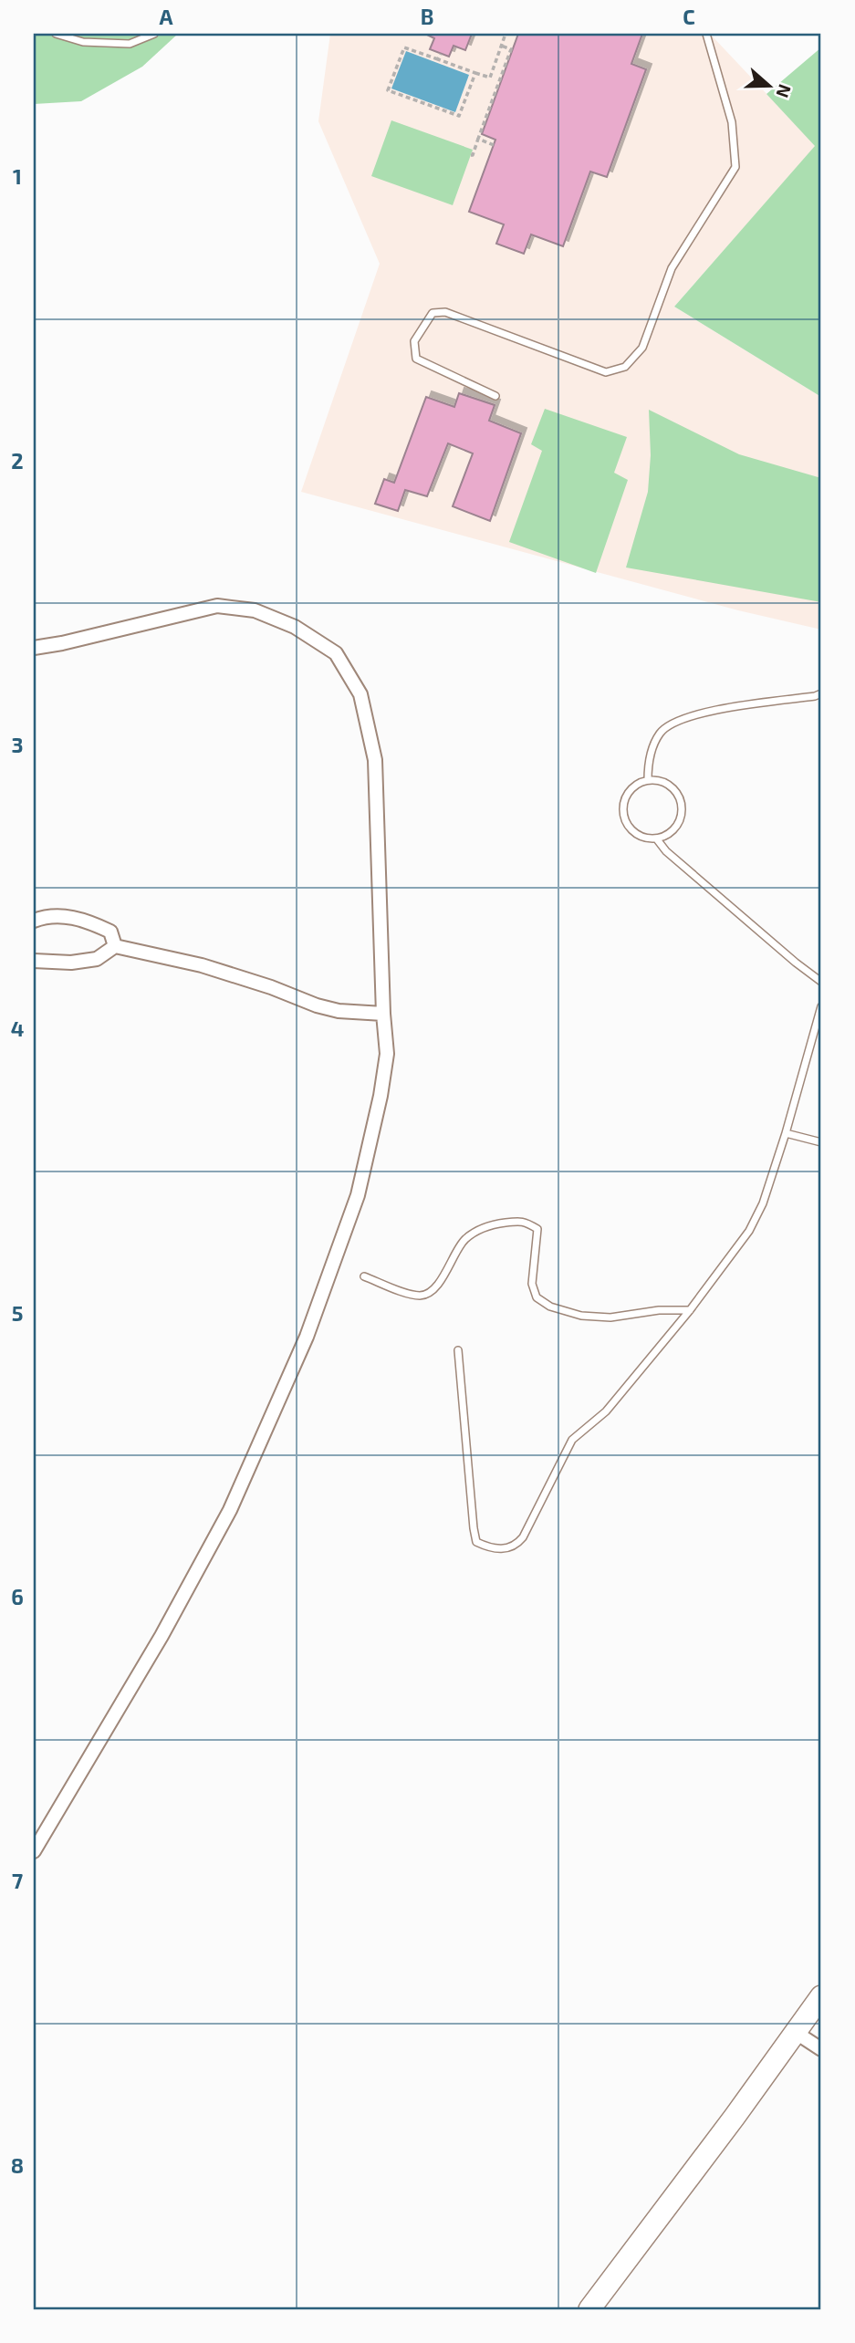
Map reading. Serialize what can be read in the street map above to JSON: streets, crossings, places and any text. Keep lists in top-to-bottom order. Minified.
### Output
{"north":"right","grid":{"columns":["A","B","C"],"rows":["1","2","3","4","5","6","7","8"]}}
